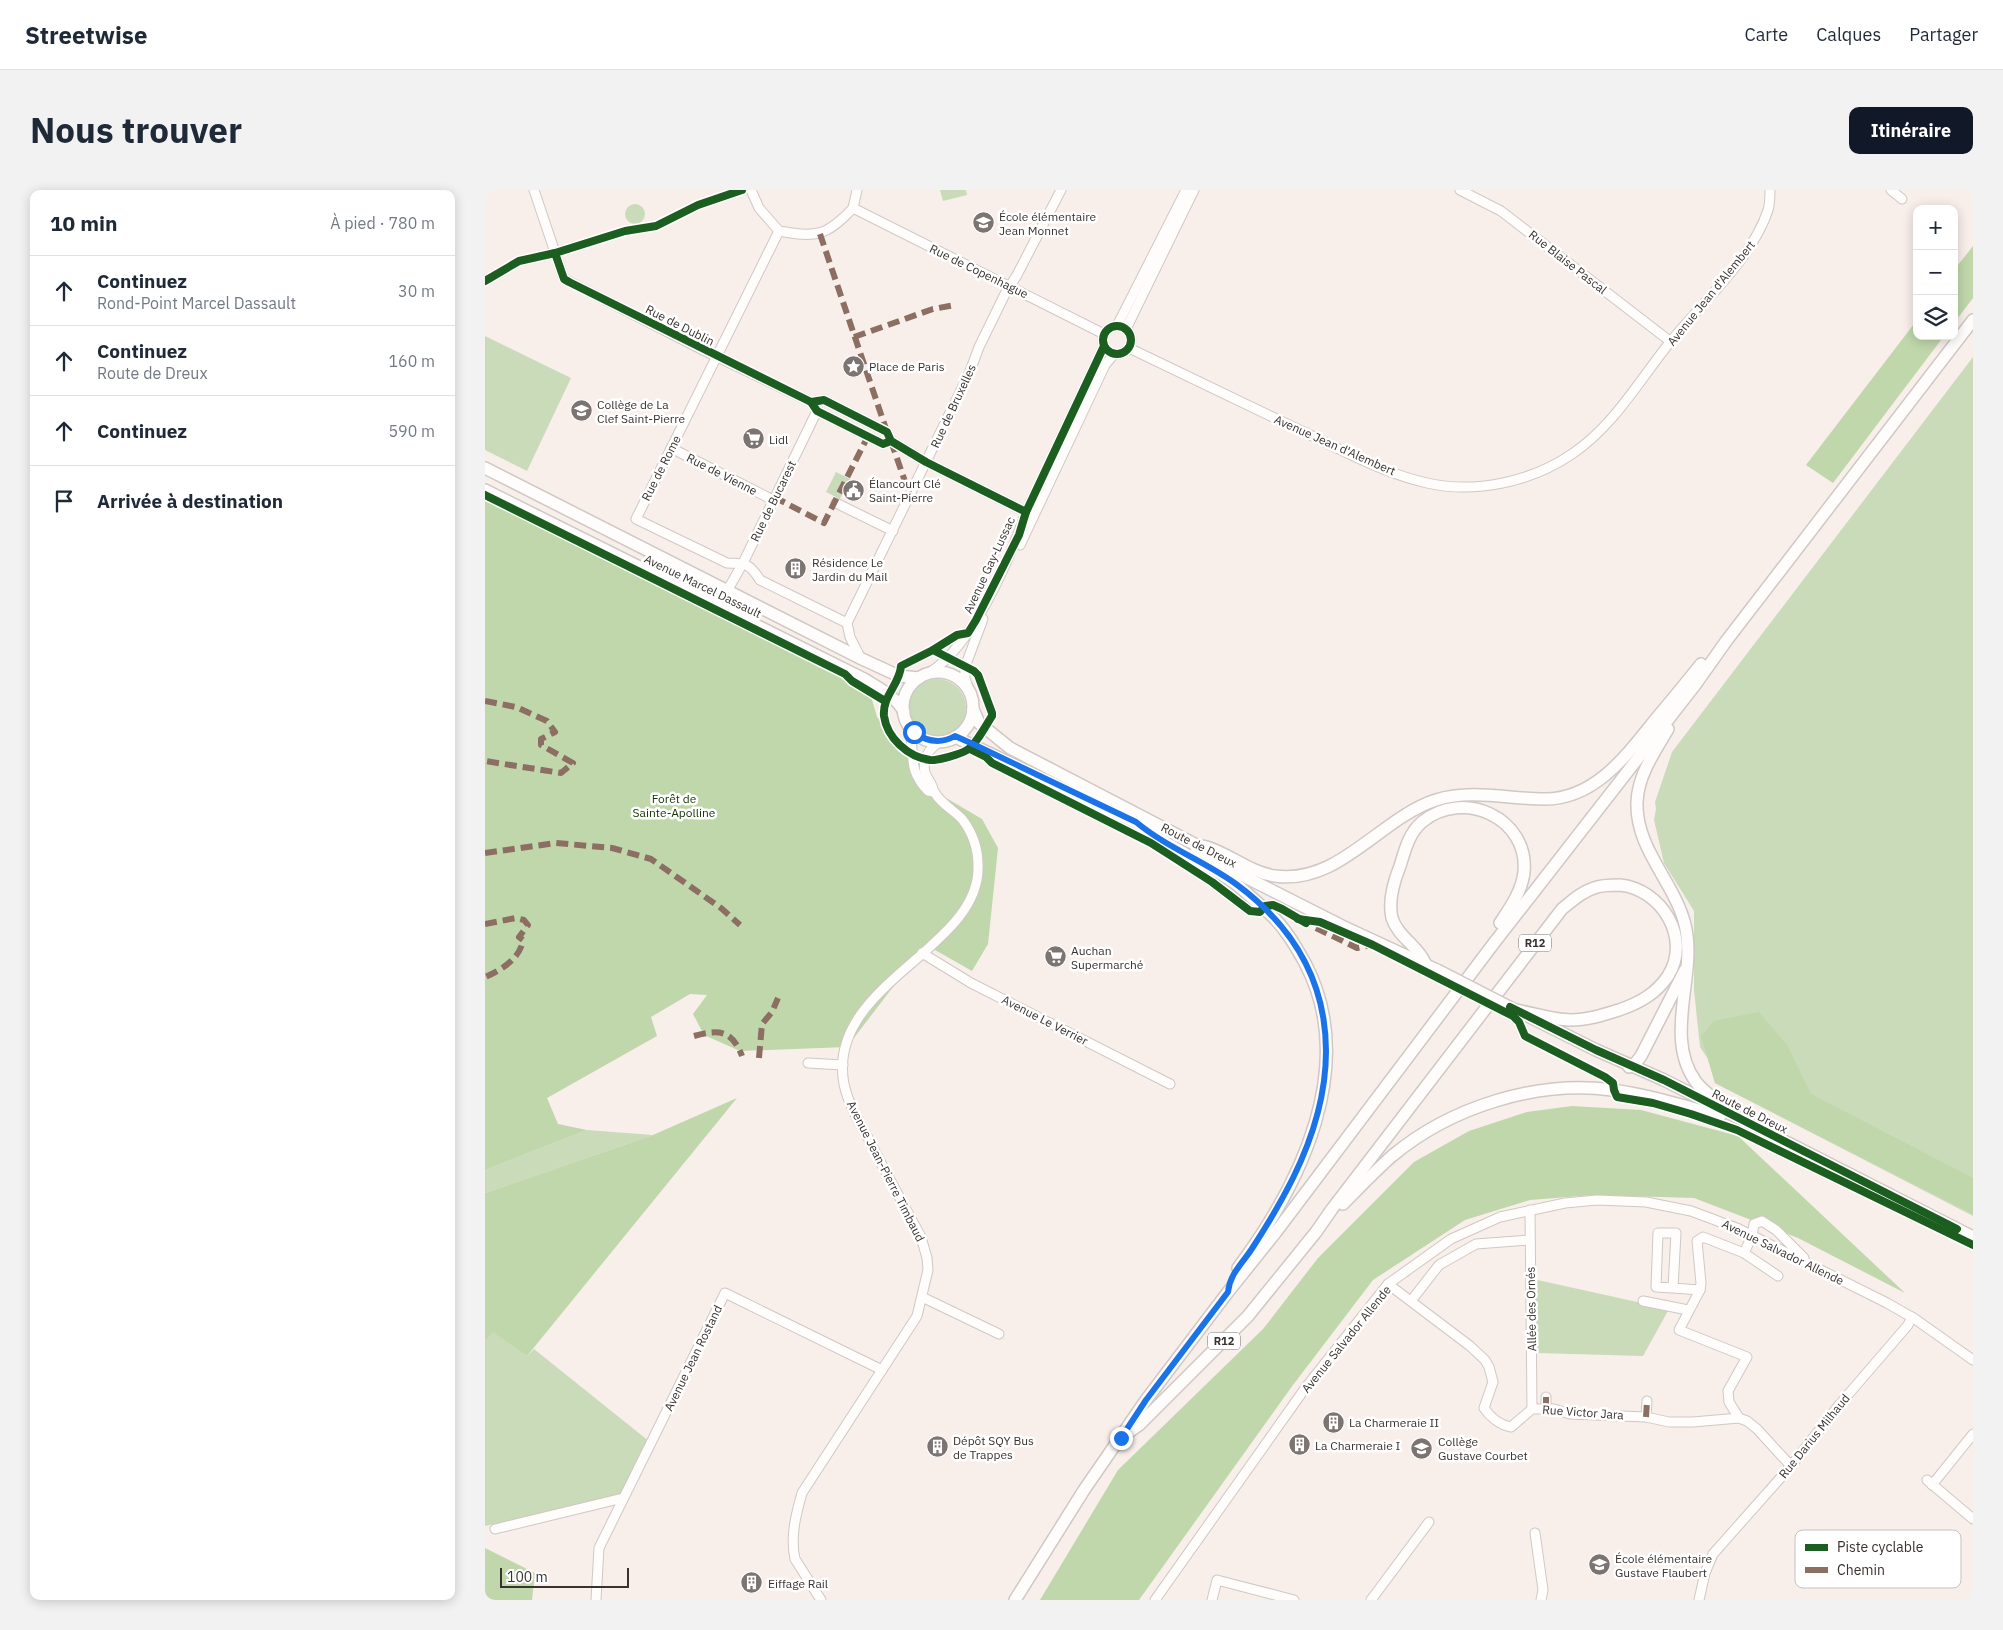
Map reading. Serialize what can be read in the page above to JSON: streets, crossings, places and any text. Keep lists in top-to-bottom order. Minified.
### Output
{"streets":{"main road":["Avenue Marcel Dassault","Route de Dreux","R12"],"street":["Rue Blaise Pascal","Rue de Copenhague","Avenue Jean d'Alembert","Rue de Dublin","Rue de Bruxelles","Rue de Rome","Rue de Vienne","Rue de Bucarest","Avenue Gay-Lussac","Avenue Le Verrier","Avenue Jean-Pierre Timbaud","Avenue Salvador Allende","Allée des Ornés","Avenue Jean Rostand","Rue Victor Jara","Rue Darius Milhaud"]},"crossings":[["Rue Blaise Pascal","Avenue Jean d'Alembert"],["Rue de Copenhague","Avenue Jean d'Alembert"],["Rue de Copenhague","Rue de Bruxelles"],["Rue de Copenhague","Avenue Gay-Lussac"],["Avenue Jean d'Alembert","Avenue Gay-Lussac"],["Rue de Dublin","Rue de Bruxelles"],["Rue de Dublin","Rue de Rome"],["Rue de Dublin","Rue de Bucarest"],["Rue de Dublin","Avenue Gay-Lussac"],["Rue de Rome","Rue de Vienne"],["Rue de Rome","Rue de Bucarest"],["Rue de Vienne","Rue de Bucarest"],["Rue de Bucarest","Avenue Marcel Dassault"],["Avenue Gay-Lussac","Avenue Marcel Dassault"],["Avenue Gay-Lussac","Route de Dreux"],["Avenue Gay-Lussac","Avenue Jean-Pierre Timbaud"],["Avenue Marcel Dassault","Route de Dreux"],["Avenue Marcel Dassault","Avenue Jean-Pierre Timbaud"],["Route de Dreux","R12"],["Route de Dreux","Avenue Jean-Pierre Timbaud"],["Avenue Le Verrier","Avenue Jean-Pierre Timbaud"],["Avenue Jean-Pierre Timbaud","Avenue Jean Rostand"],["Avenue Salvador Allende","Allée des Ornés"],["Avenue Salvador Allende","Rue Victor Jara"],["Avenue Salvador Allende","Rue Darius Milhaud"],["Allée des Ornés","Rue Victor Jara"]],"parks":["Forêt de Sainte-Apolline"],"places":{"school or university":["École élémentaire Jean Monnet","Collège de La Clef Saint-Pierre","Collège Gustave Courbet","École élémentaire Gustave Flaubert"],"place":["Place de Paris"],"supermarket":["Lidl","Auchan Supermarché"],"public building":["Élancourt Clé Saint-Pierre"],"building":["Résidence Le Jardin du Mail","La Charmeraie II","La Charmeraie I","Dépôt SQY Bus de Trappes","Eiffage Rail"]},"legend":["Piste cyclable","Chemin"],"scale_bar":"100 m","page":{"header":"Streetwise","nav":["Carte","Calques","Partager"],"title":"Nous trouver","buttons":"Itinéraire","heading":["10 min","À pied · 780 m"],"map_buttons":["+","−"],"list":[["Continuez","Rond-Point Marcel Dassault","30 m"],["Continuez","Route de Dreux","160 m"],["Continuez","590 m"],"Arrivée à destination"],"scale":"100 m"}}
